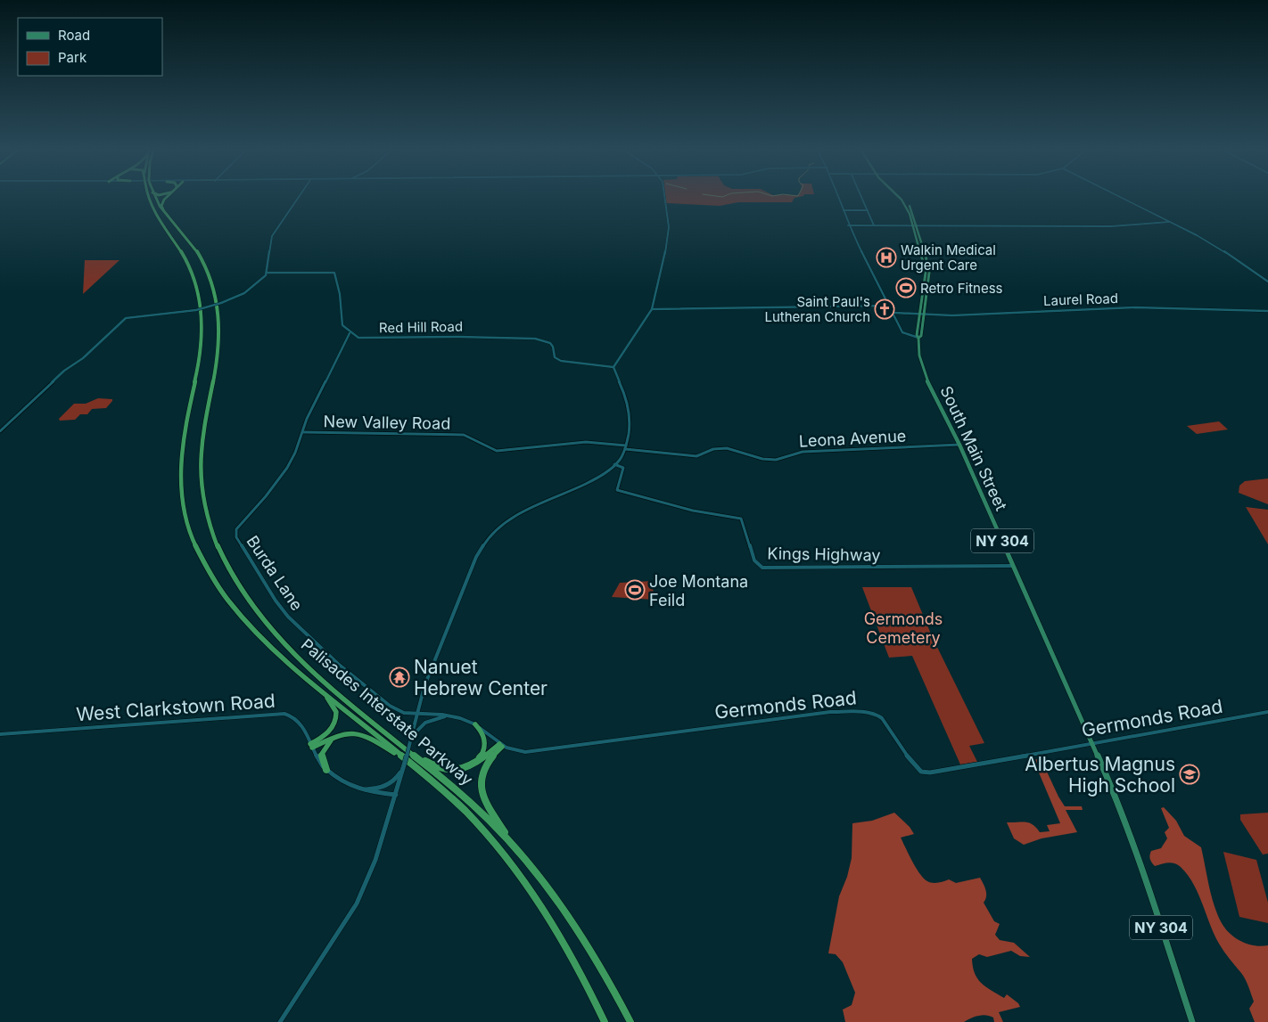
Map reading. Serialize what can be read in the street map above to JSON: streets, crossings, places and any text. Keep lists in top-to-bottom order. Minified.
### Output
{"streets":{"highway":["Palisades Interstate Parkway"],"main road":["South Main Street","NY 304"],"street":["Laurel Road","Red Hill Road","New Valley Road","Leona Avenue","Kings Highway","Burda Lane","Germonds Road","West Clarkstown Road"]},"crossings":[["Laurel Road","NY 304"],["Red Hill Road","Burda Lane"],["New Valley Road","Burda Lane"],["Leona Avenue","South Main Street"],["South Main Street","NY 304"],["South Main Street","Kings Highway"],["South Main Street","Germonds Road"],["NY 304","Germonds Road"],["Burda Lane","Germonds Road"]],"parks":["Germonds Cemetery"],"places":{"hospital":["Walkin Medical Urgent Care"],"sports":["Retro Fitness","Joe Montana Feild"],"church":["Saint Paul's Lutheran Church"],"temple":["Nanuet Hebrew Center"],"school or university":["Albertus Magnus High School"]},"legend":["Road","Park"]}
